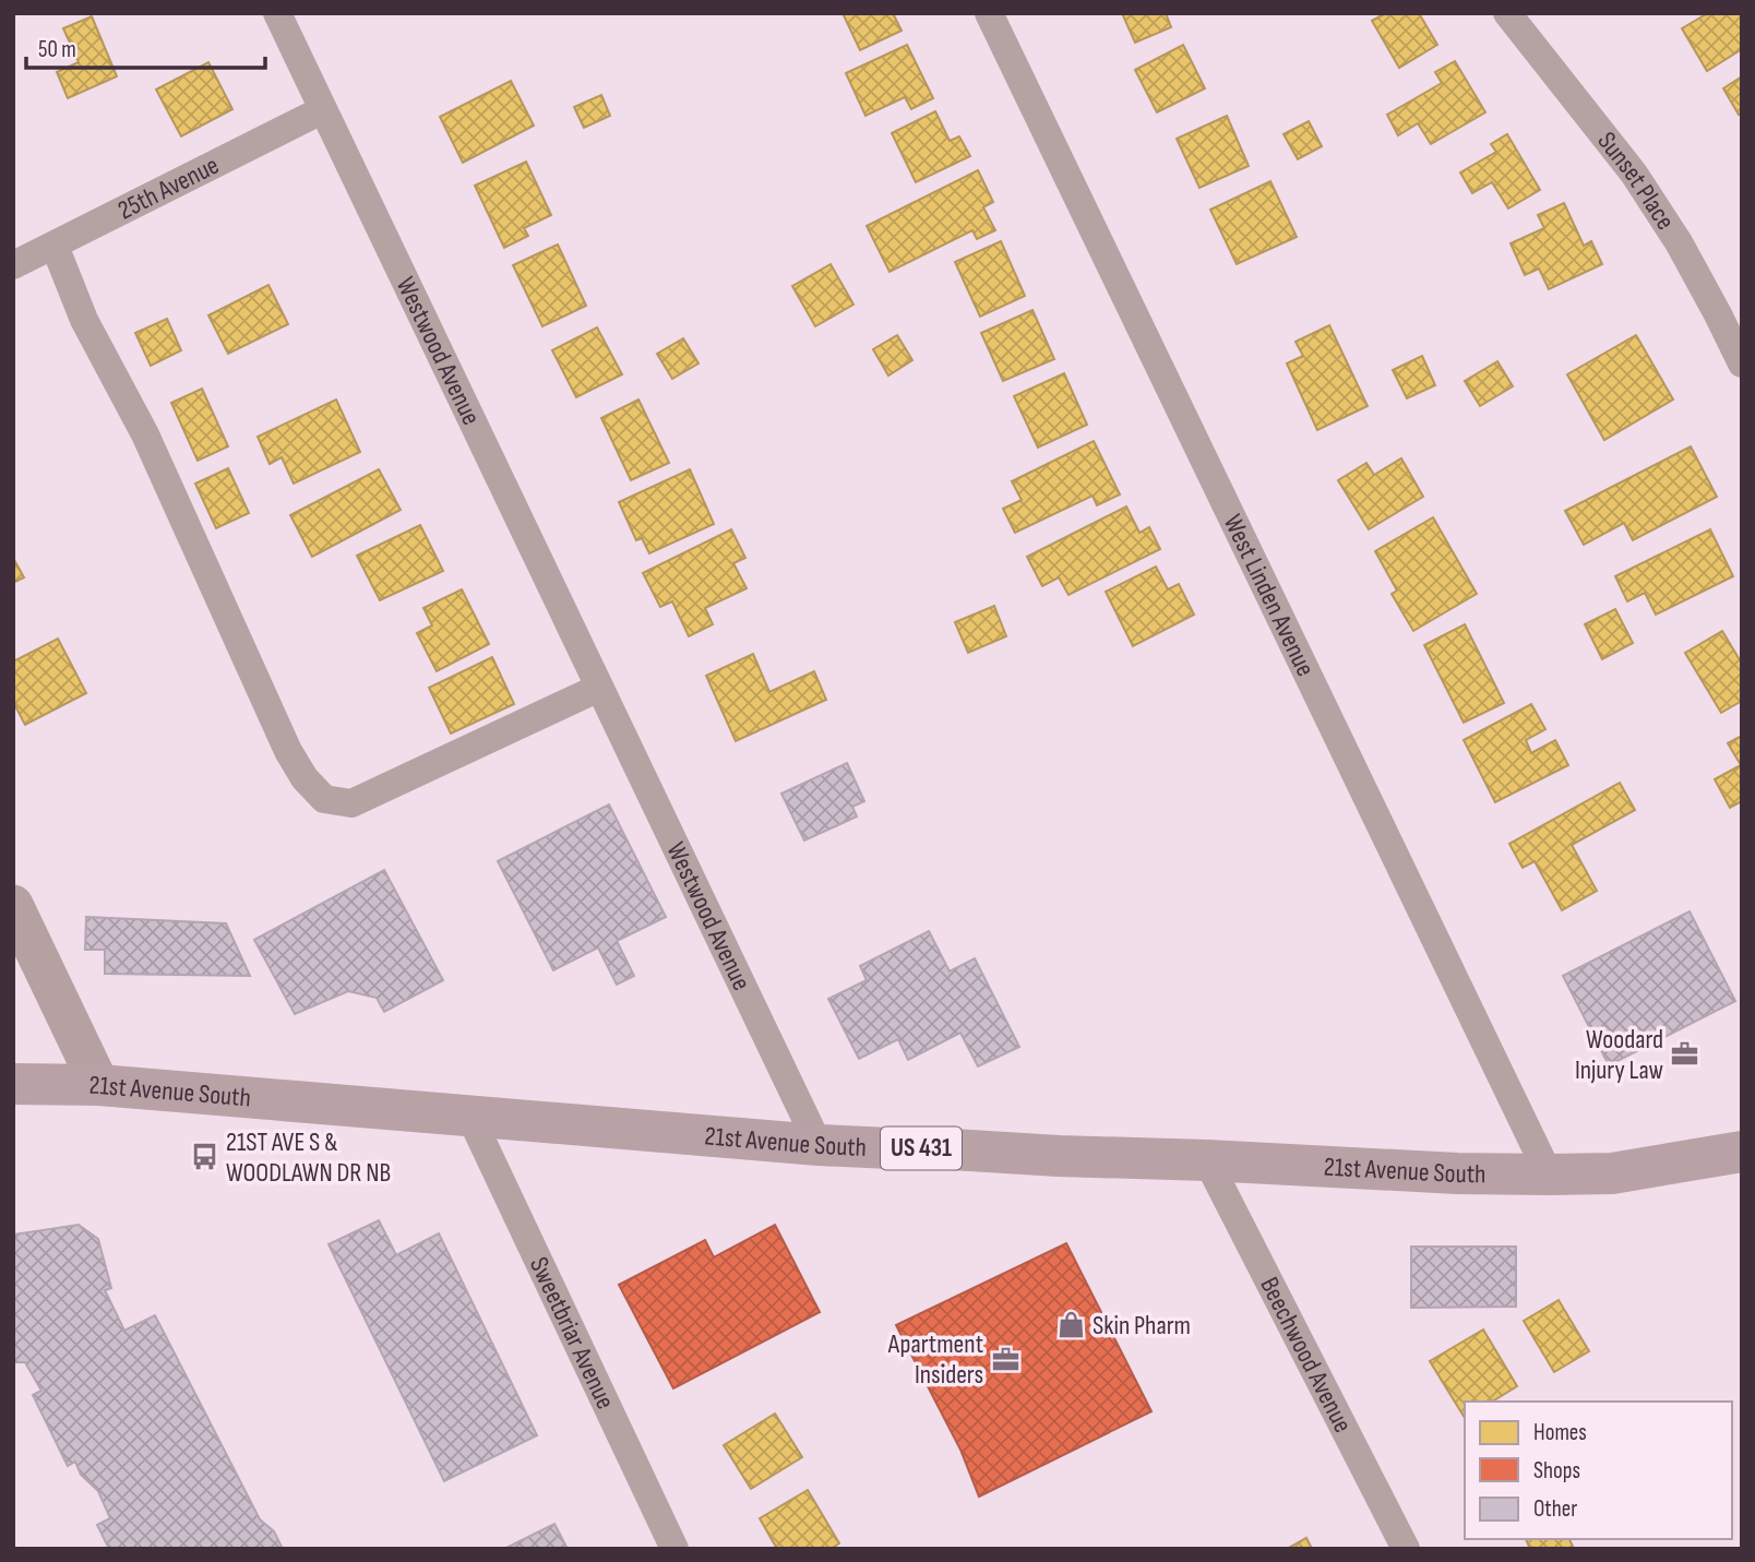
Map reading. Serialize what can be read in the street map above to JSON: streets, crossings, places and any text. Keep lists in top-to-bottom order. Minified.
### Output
{"streets":{"main road":["21st Avenue South","US 431"],"street":["Sunset Place","25th Avenue","Westwood Avenue","West Linden Avenue","Sweetbriar Avenue","Beechwood Avenue"]},"crossings":[["25th Avenue","Westwood Avenue"],["Westwood Avenue","21st Avenue South"],["West Linden Avenue","21st Avenue South"],["21st Avenue South","Sweetbriar Avenue"],["21st Avenue South","Beechwood Avenue"]],"places":{"office":["Woodard Injury Law","Apartment Insiders"],"bus stop":["21ST AVE S & WOODLAWN DR NB"],"shop":["Skin Pharm"]},"legend":["Homes","Shops","Other"],"scale_bar":"50 m"}
